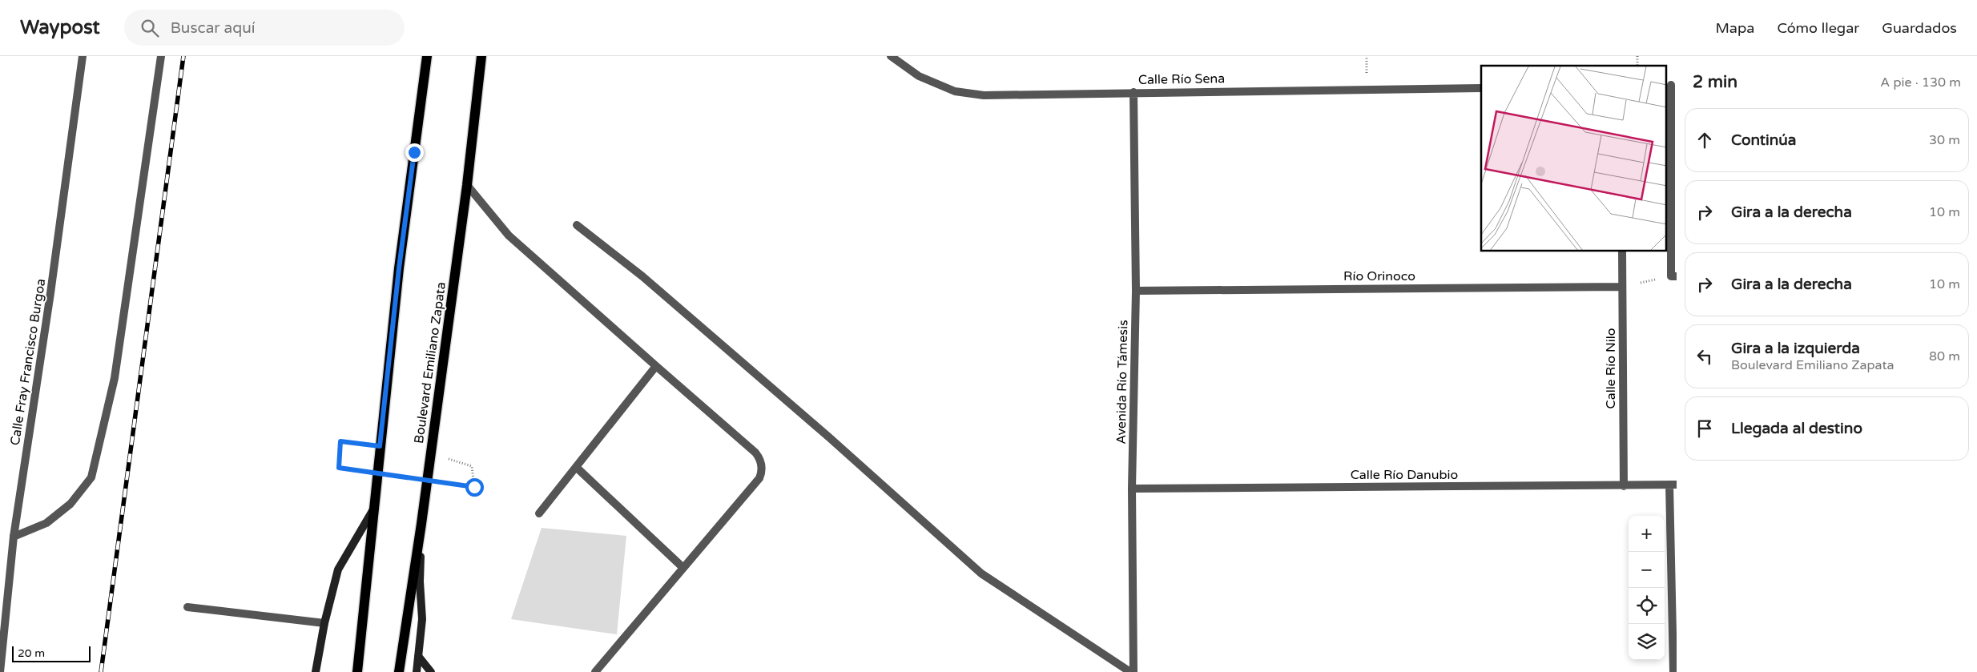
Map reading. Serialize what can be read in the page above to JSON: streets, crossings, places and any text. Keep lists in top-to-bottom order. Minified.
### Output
{"streets":{"main road":["Boulevard Emiliano Zapata"],"street":["Calle Río Sena","Río Orinoco","Calle Fray Francisco Burgoa","Calle Río Nilo","Avenida Río Támesis","Calle Río Danubio"]},"crossings":[["Calle Río Sena","Avenida Río Támesis"],["Río Orinoco","Calle Río Nilo"],["Río Orinoco","Avenida Río Támesis"],["Calle Río Nilo","Calle Río Danubio"],["Avenida Río Támesis","Calle Río Danubio"]],"scale_bar":"20 m","page":{"header":"Waypost","search":"Buscar aquí","nav":["Mapa","Cómo llegar","Guardados"],"heading":["2 min","A pie · 130 m"],"list":[["Continúa","30 m"],["Gira a la derecha","10 m"],["Gira a la derecha","10 m"],["Gira a la izquierda","Boulevard Emiliano Zapata","80 m"],"Llegada al destino"],"map_buttons":["+","−"],"scale":"20 m"}}
